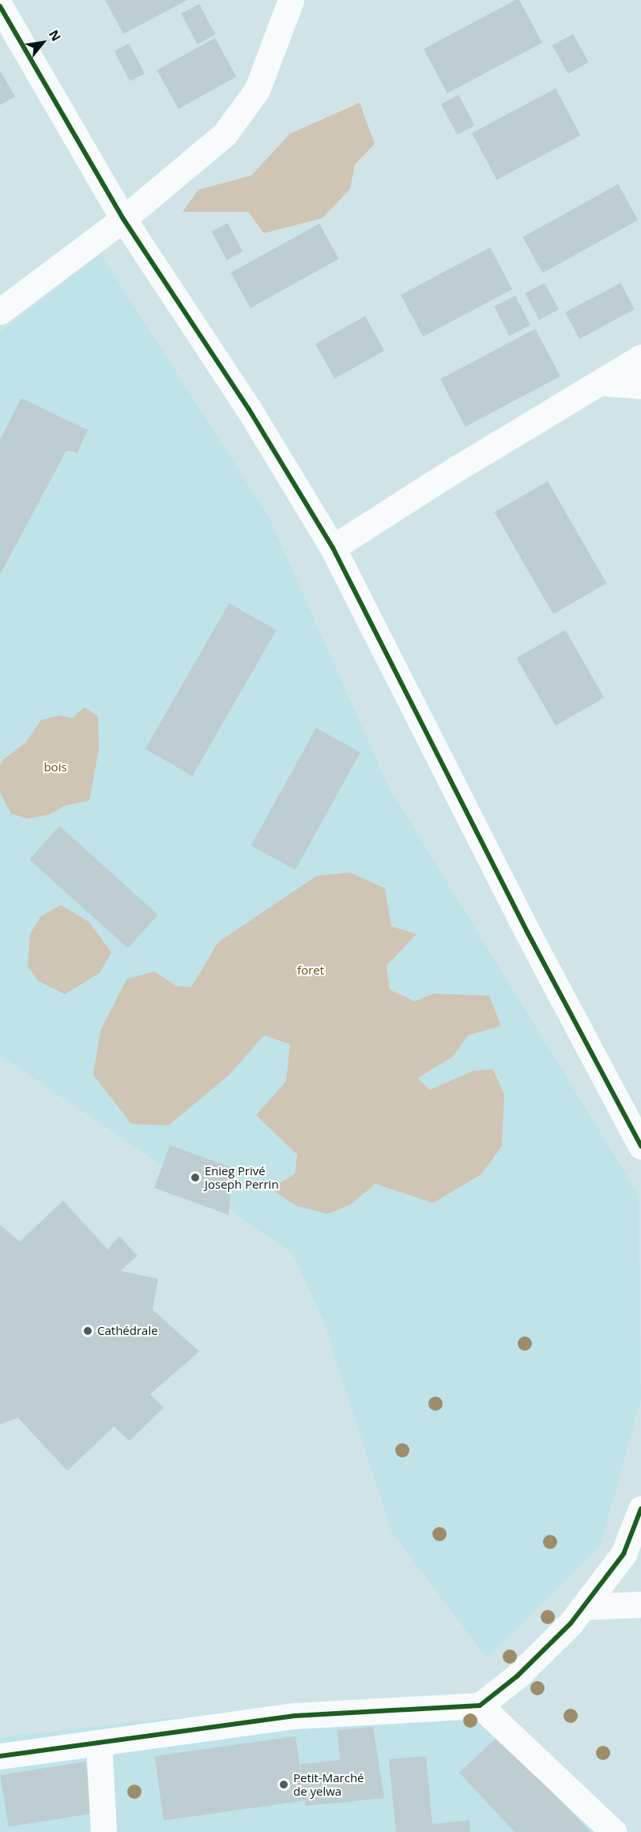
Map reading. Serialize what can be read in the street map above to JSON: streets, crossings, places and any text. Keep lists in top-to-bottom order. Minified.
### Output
{"parks":["bois","foret"],"places":["Enieg Privé Joseph Perrin","Cathédrale","Petit-Marché de yelwa"],"north":"top right"}
